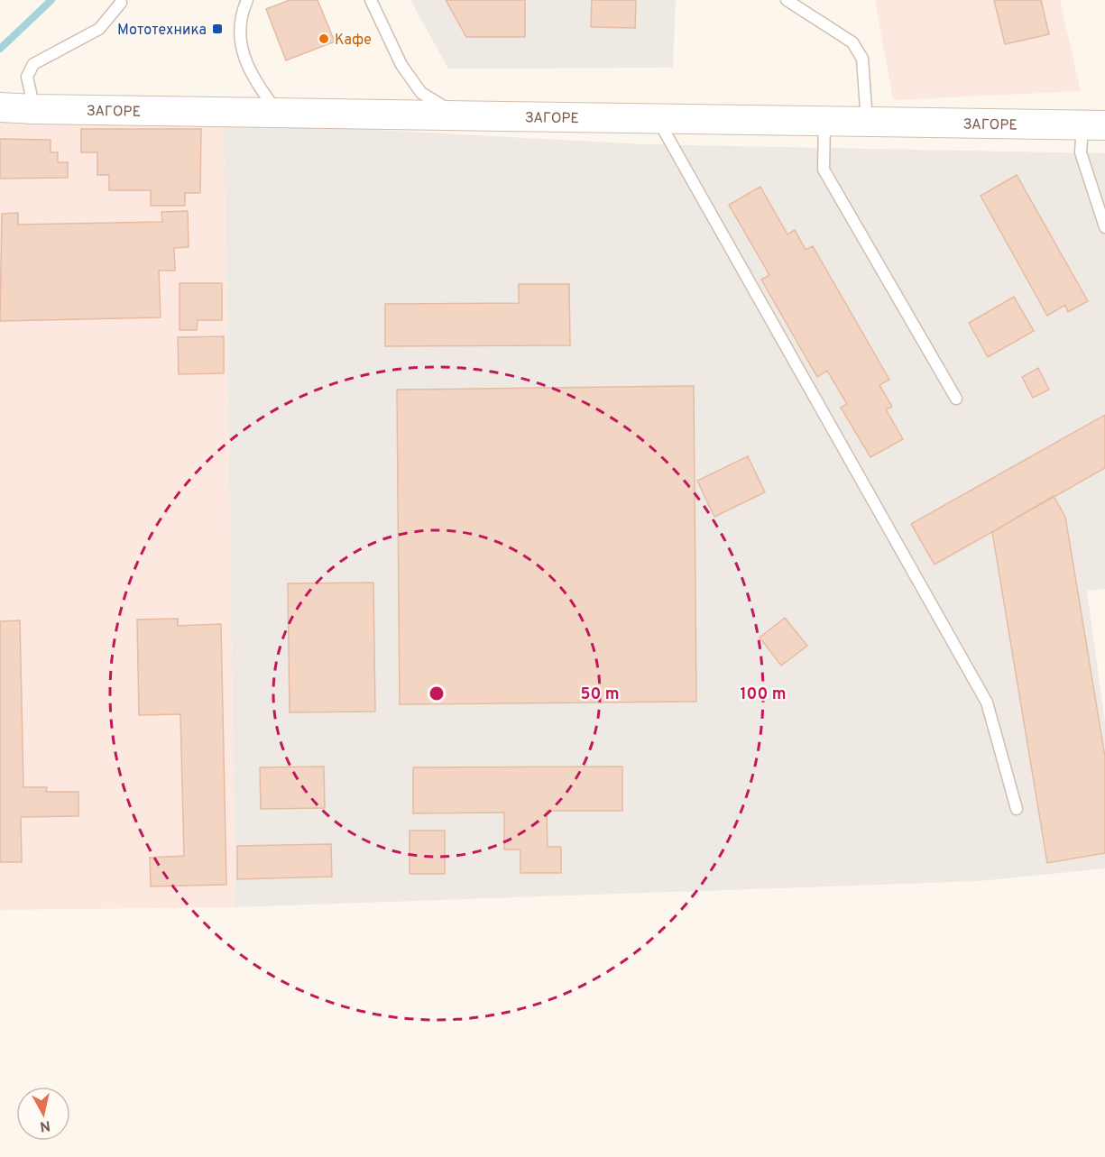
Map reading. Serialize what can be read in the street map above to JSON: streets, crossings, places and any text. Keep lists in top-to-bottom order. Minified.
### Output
{"streets":{"street":["ЗАГОРЕ"]},"places":{"transit":["Мототехника"],"other":["Кафе"]},"north":"bottom","rings":["50 m","100 m"]}
